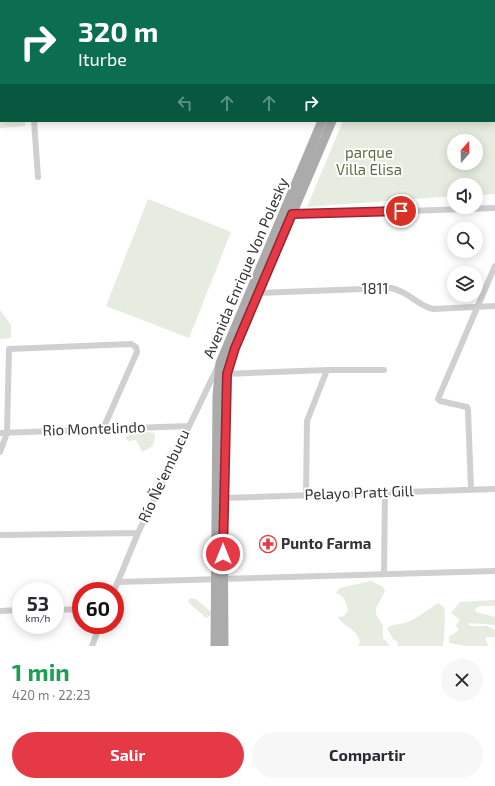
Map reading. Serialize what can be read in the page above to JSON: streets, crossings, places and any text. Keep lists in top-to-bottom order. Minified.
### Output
{"streets":{"main road":["Avenida Enrique Von Polesky"],"street":["1811","Rio Montelindo","Río Ñe'embucu","Pelayo Pratt Gill"]},"crossings":[["Avenida Enrique Von Polesky","1811"],["Avenida Enrique Von Polesky","Río Ñe'embucu"],["Avenida Enrique Von Polesky","Pelayo Pratt Gill"],["Rio Montelindo","Río Ñe'embucu"]],"parks":["parque Villa Elisa"],"places":{"pharmacy":["Punto Farma"]},"north":"top","page":{"turn":["320 m","Iturbe"],"speed":"53 km/h","limit":"60","heading":["1 min","420 m · 22:23"],"buttons":["Salir","Compartir"]}}
